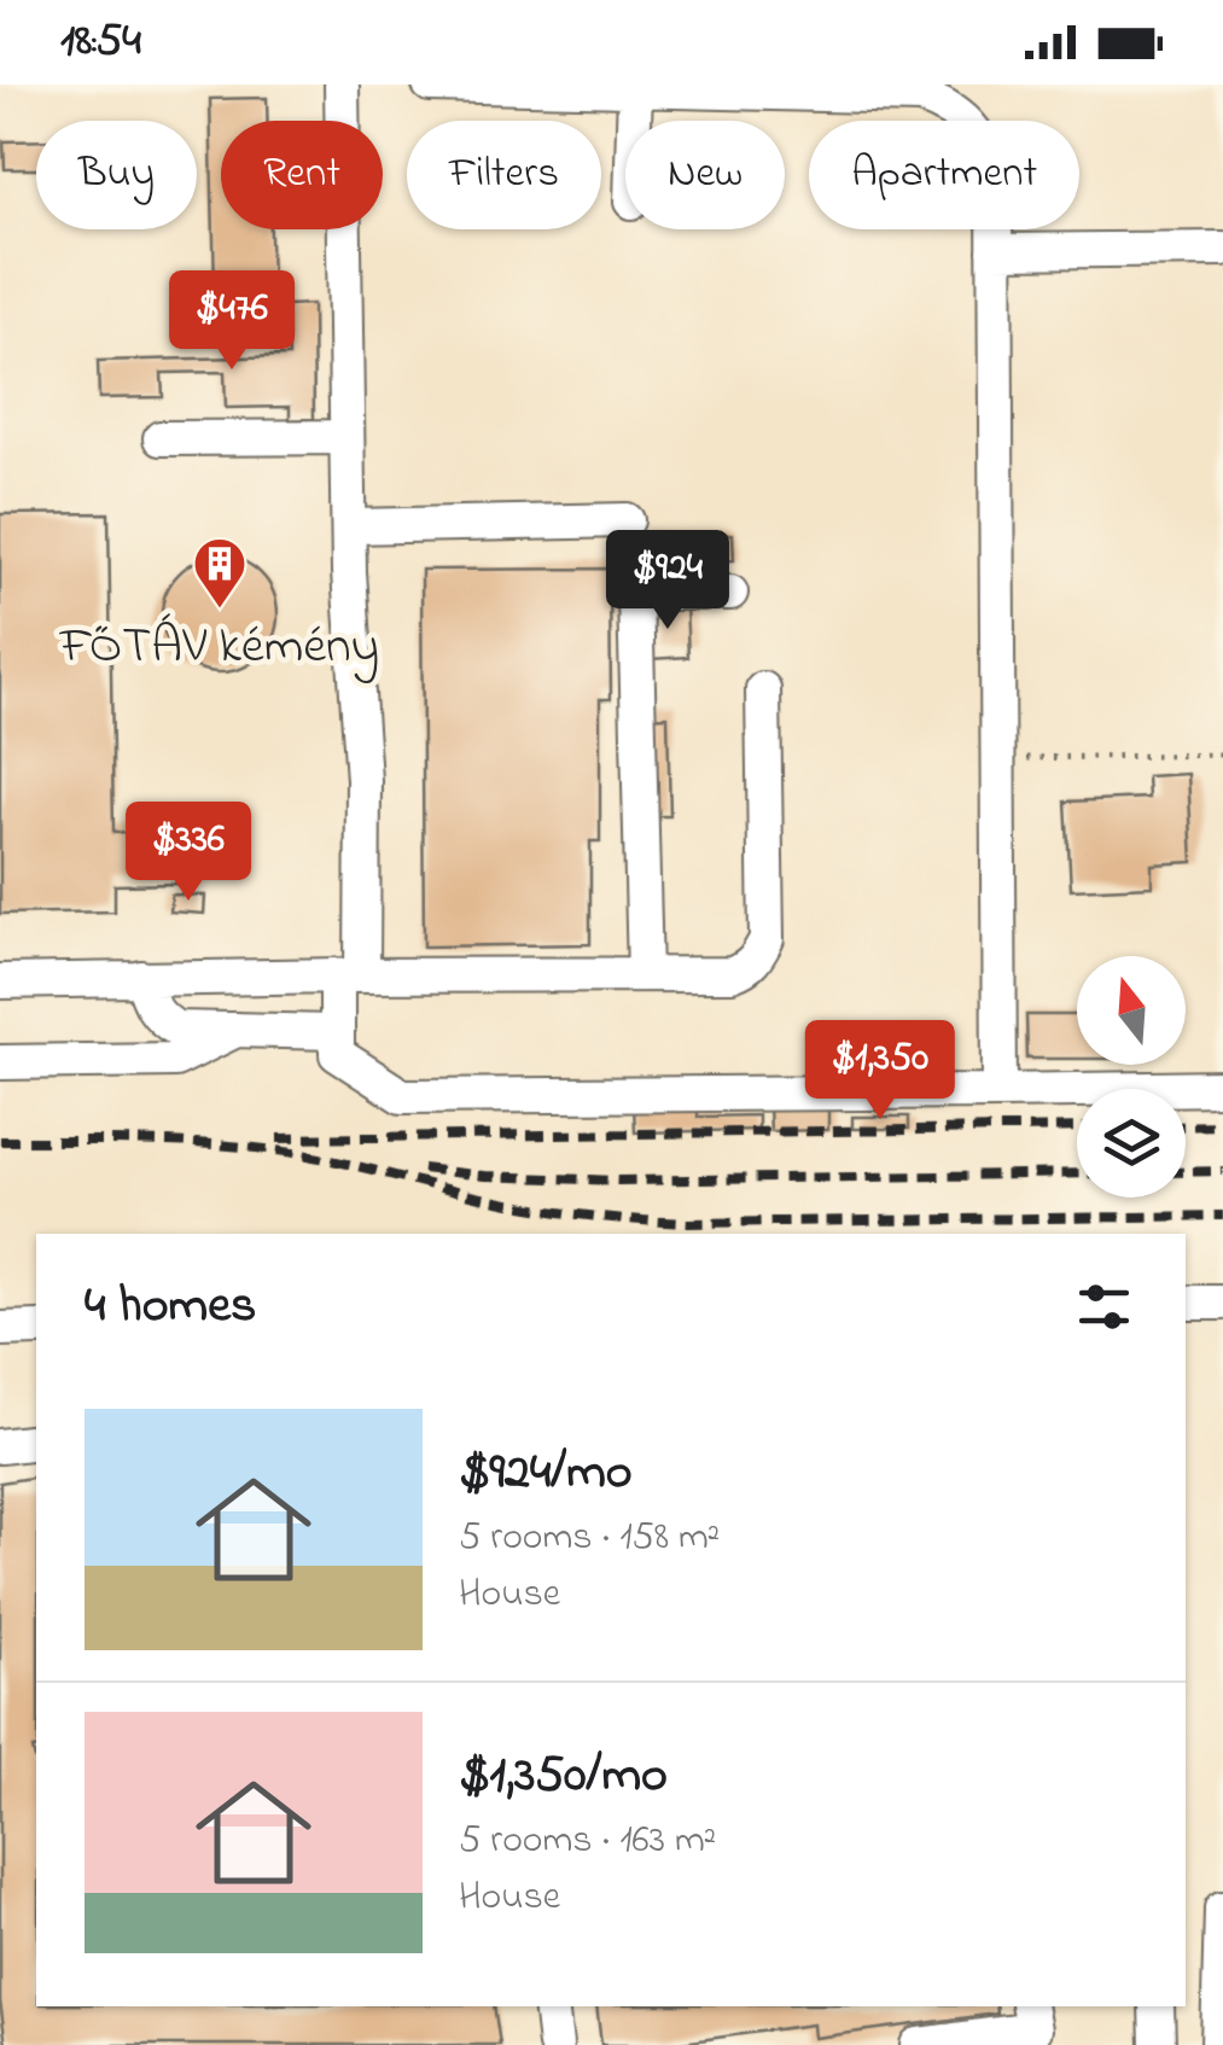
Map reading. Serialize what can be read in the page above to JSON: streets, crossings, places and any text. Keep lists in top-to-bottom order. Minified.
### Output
{"places":{"building":["FŐTÁV kémény"]},"north":"top","page":{"status":"18:54","chip":["Buy","Rent","Filters","New","Apartment"],"price":["$476","$924","$336","$1,350"],"heading":"4 homes","list":[{"name":"$924/mo","note":"5 rooms · 158 m² · House"},{"name":"$1,350/mo","note":"5 rooms · 163 m² · House"}]}}
